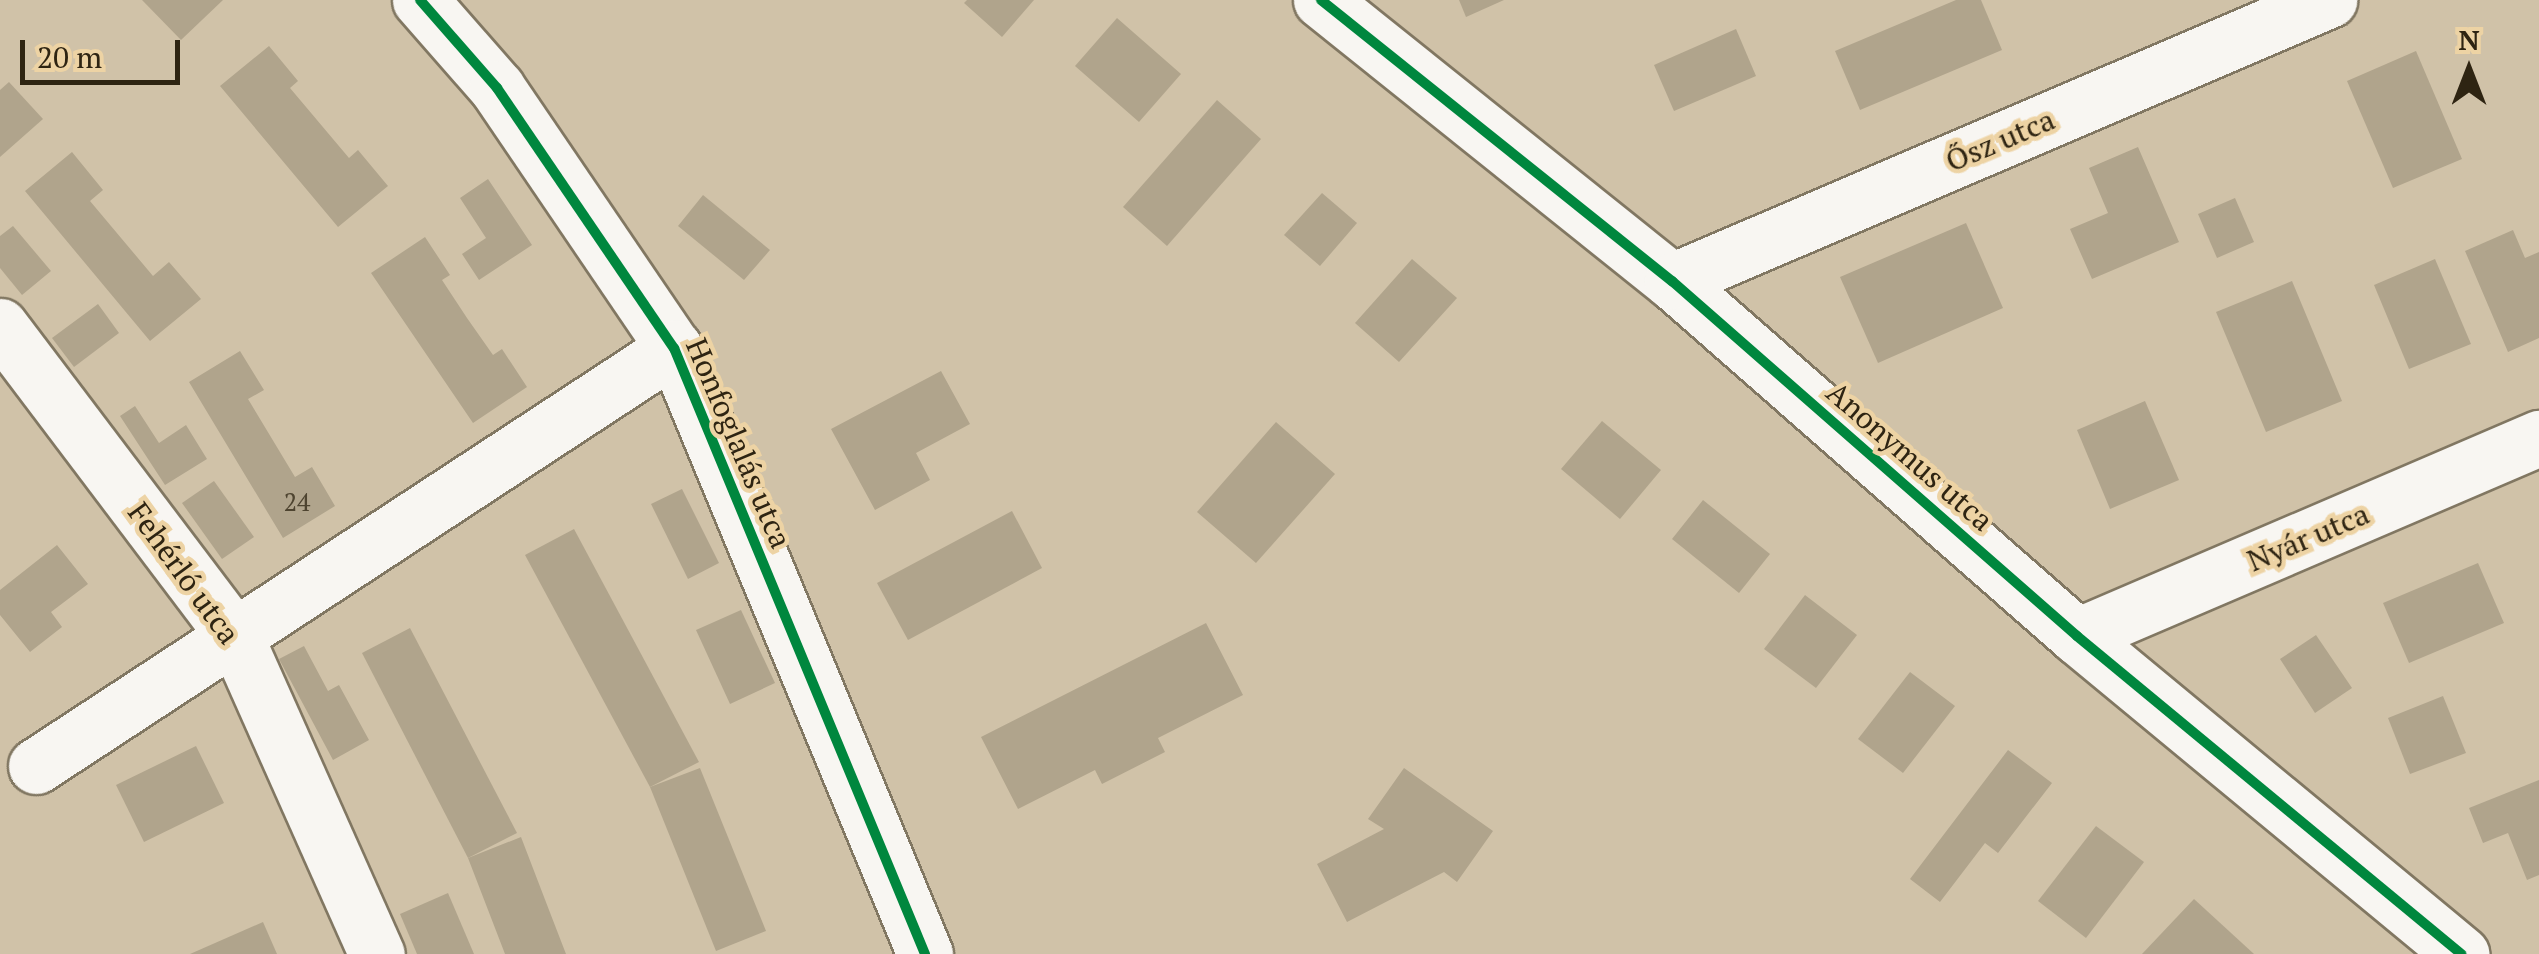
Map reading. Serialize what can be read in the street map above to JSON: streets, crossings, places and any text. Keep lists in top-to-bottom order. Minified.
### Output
{"streets":{"street":["Ősz utca","Honfoglalás utca","Anonymus utca","Nyár utca","Fehérló utca"]},"crossings":[["Ősz utca","Anonymus utca"],["Anonymus utca","Nyár utca"]],"house_numbers":["24"],"scale_bar":"20 m","north":"top"}
